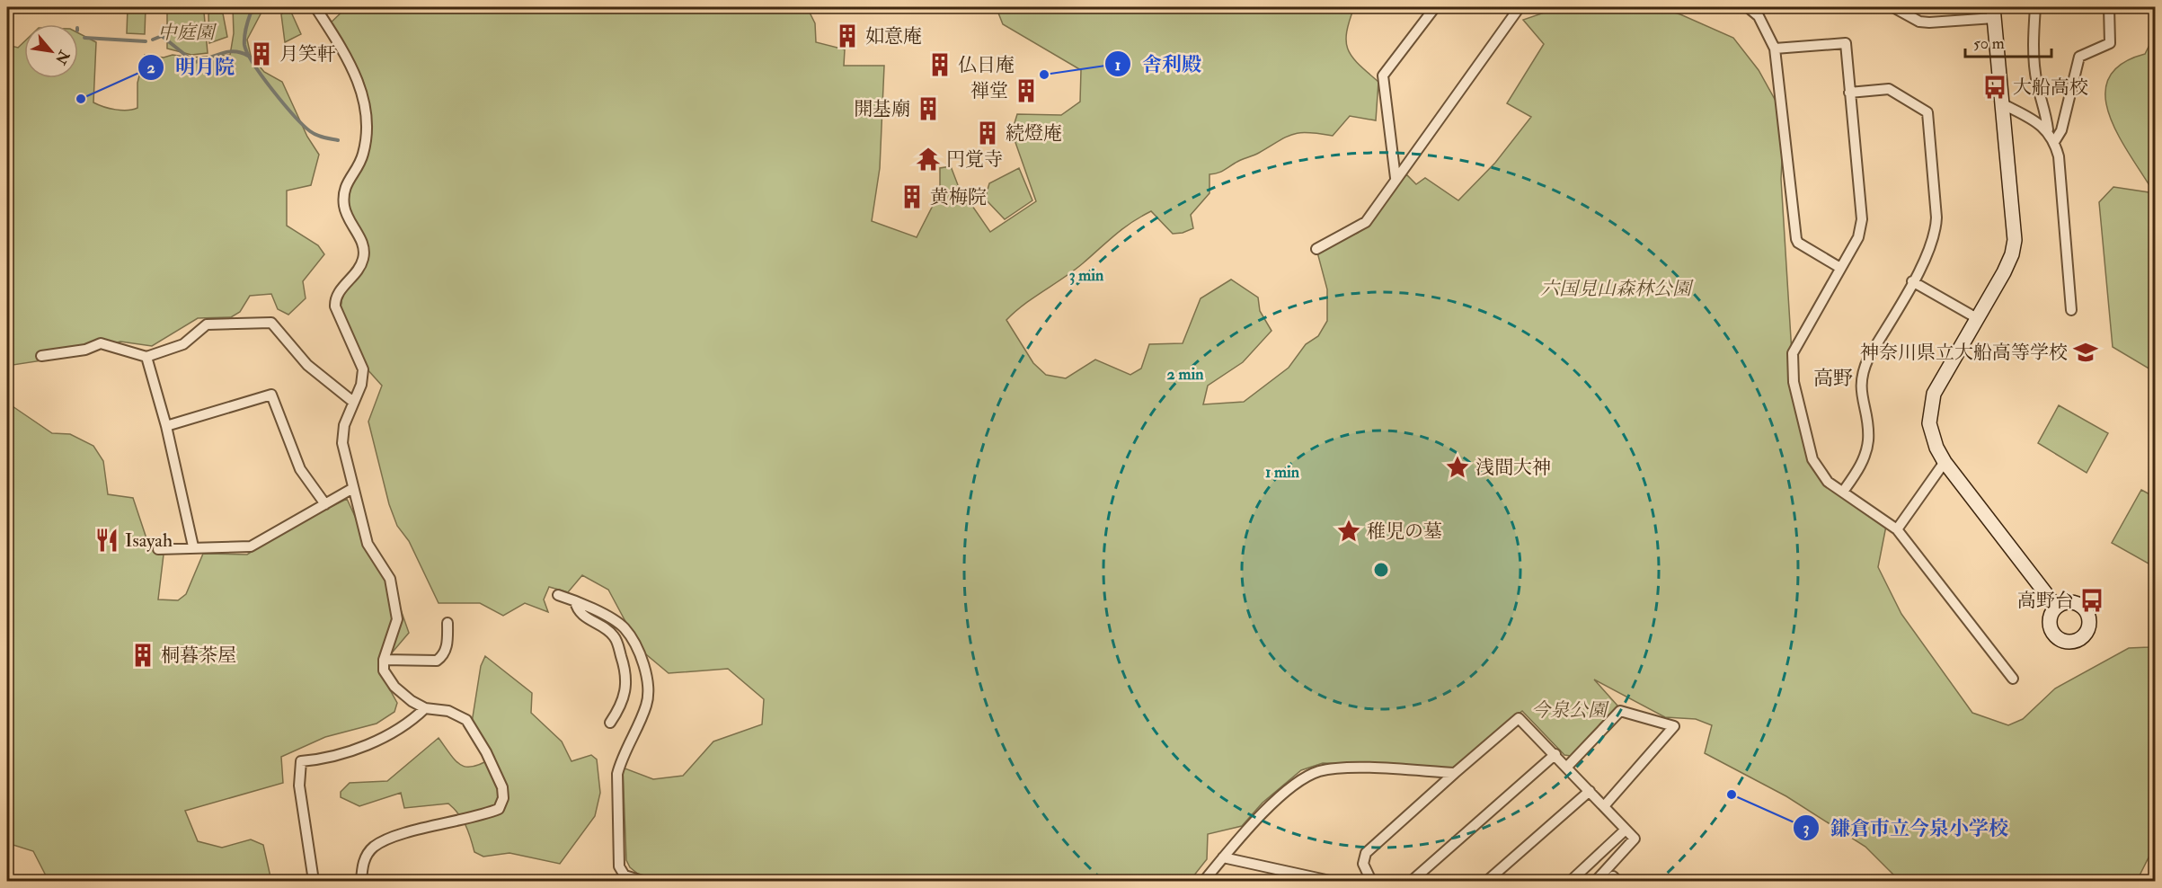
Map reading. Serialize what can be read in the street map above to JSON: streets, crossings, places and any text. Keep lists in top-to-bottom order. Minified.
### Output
{"districts":["高野"],"parks":["中庭園","六国見山森林公園","今泉公園"],"places":{"building":["如意庵","月笑軒","仏日庵","禅堂","開基廟","続燈庵","黄梅院","桐暮茶屋"],"other":["舎利殿","明月院","鎌倉市立今泉小学校"],"bus stop":["大船高校","高野台"],"temple":["円覚寺"],"school or university":["神奈川県立大船高等学校"],"place":["浅間大神","稚児の墓"],"restaurant":["Isayah"]},"scale_bar":"50 m","north":"bottom right","rings":["3 min","2 min","1 min"]}
